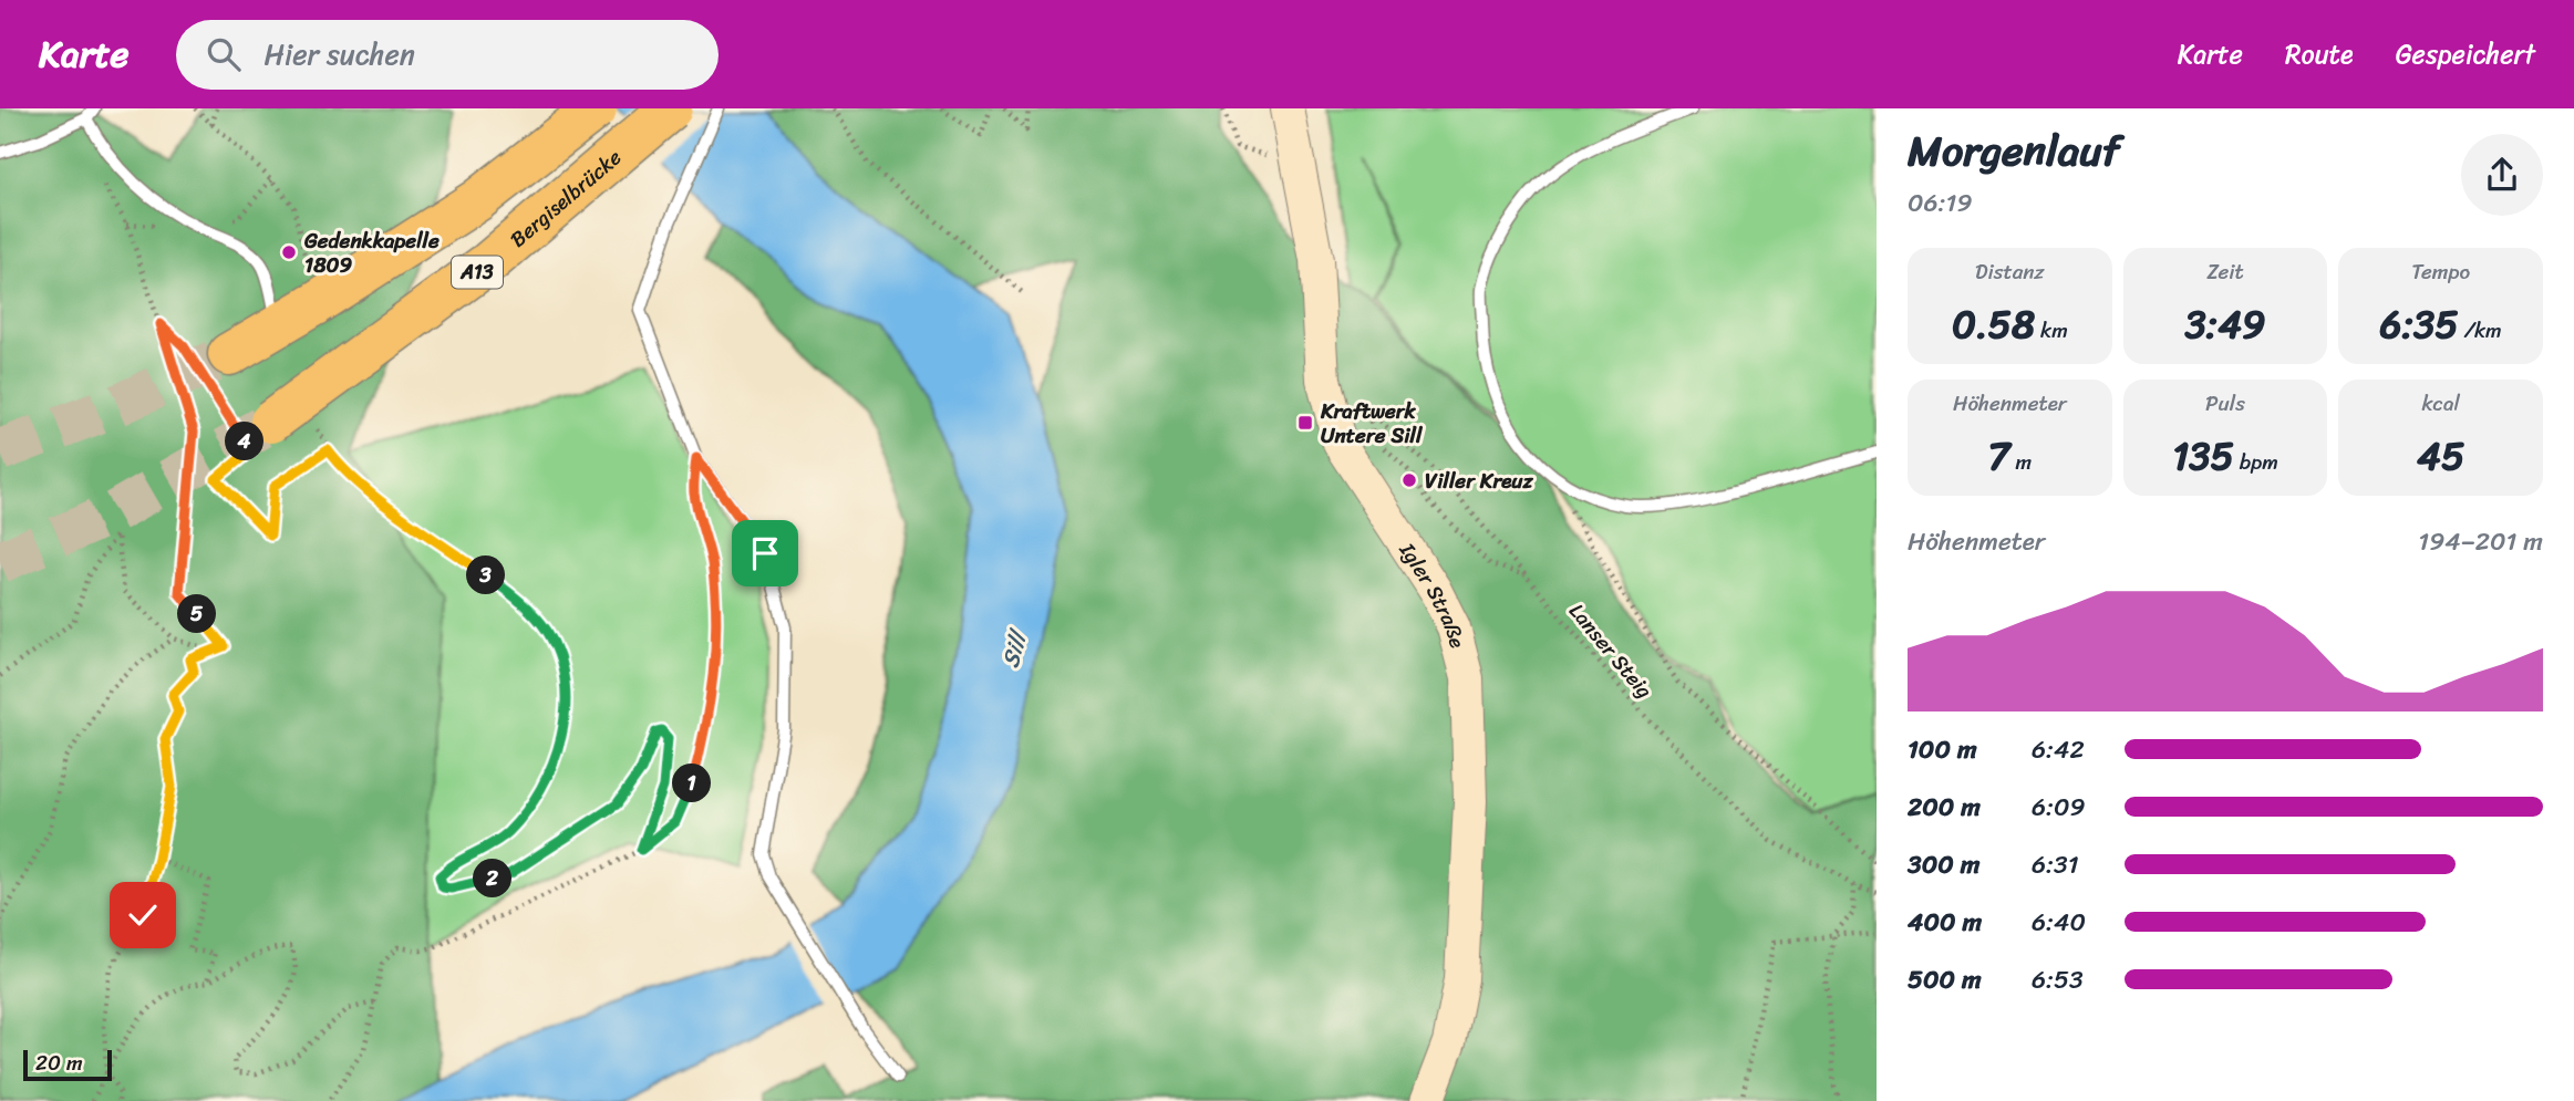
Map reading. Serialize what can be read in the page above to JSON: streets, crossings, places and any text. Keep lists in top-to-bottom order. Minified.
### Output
{"streets":{"highway":["Bergiselbrücke","A13"],"main road":["Igler Straße"],"path":["Lanser Steig"]},"water":["Sill"],"places":{"other":["Gedenkkapelle 1809","Viller Kreuz"],"transit":["Kraftwerk Untere Sill"]},"scale_bar":"20 m","page":{"header":"Karte","search":"Hier suchen","nav":["Karte","Route","Gespeichert"],"heading":["Morgenlauf","06:19"],"stats":[["Distanz","0.58 km"],["Zeit","3:49"],["Tempo","6:35 /km"],["Höhenmeter","7 m"],["Puls","135 bpm"],["kcal","45"]],"pins":["4","3","5","1","2"],"chart":["Höhenmeter","194–201 m"],"list":[{"name":"100 m","note":"6:42"},{"name":"200 m","note":"6:09"},{"name":"300 m","note":"6:31"},{"name":"400 m","note":"6:40"},{"name":"500 m","note":"6:53"}],"scale":"20 m"}}
